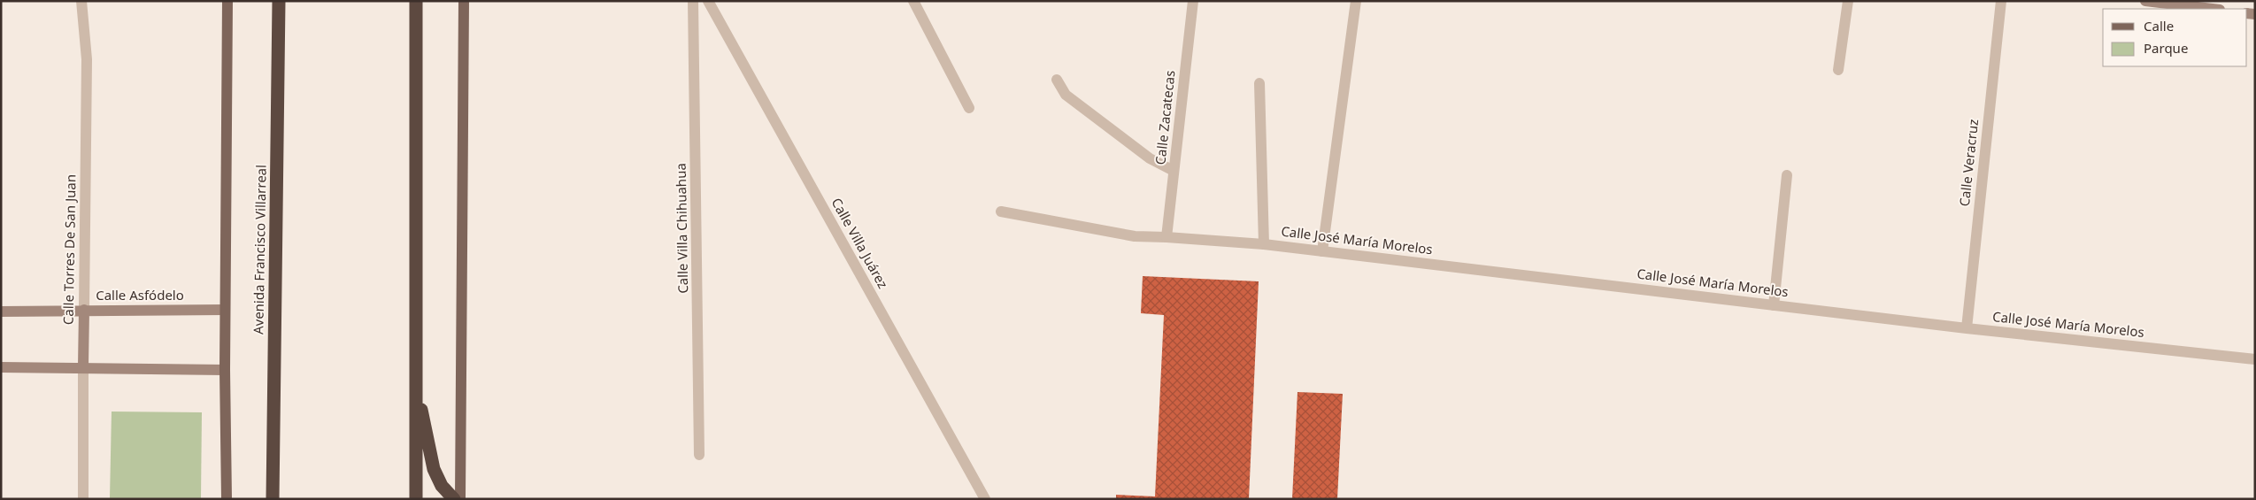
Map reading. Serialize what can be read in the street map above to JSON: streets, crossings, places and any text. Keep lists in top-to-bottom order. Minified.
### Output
{"streets":{"highway":["Avenida Francisco Villarreal"],"street":["Calle Zacatecas","Calle Veracruz","Calle Villa Chihuahua","Calle José María Morelos","Calle Villa Juárez","Calle Torres De San Juan","Calle Asfódelo"]},"crossings":[["Calle Zacatecas","Calle José María Morelos"],["Calle Veracruz","Calle José María Morelos"],["Calle Torres De San Juan","Calle Asfódelo"]],"legend":["Calle","Parque"]}
